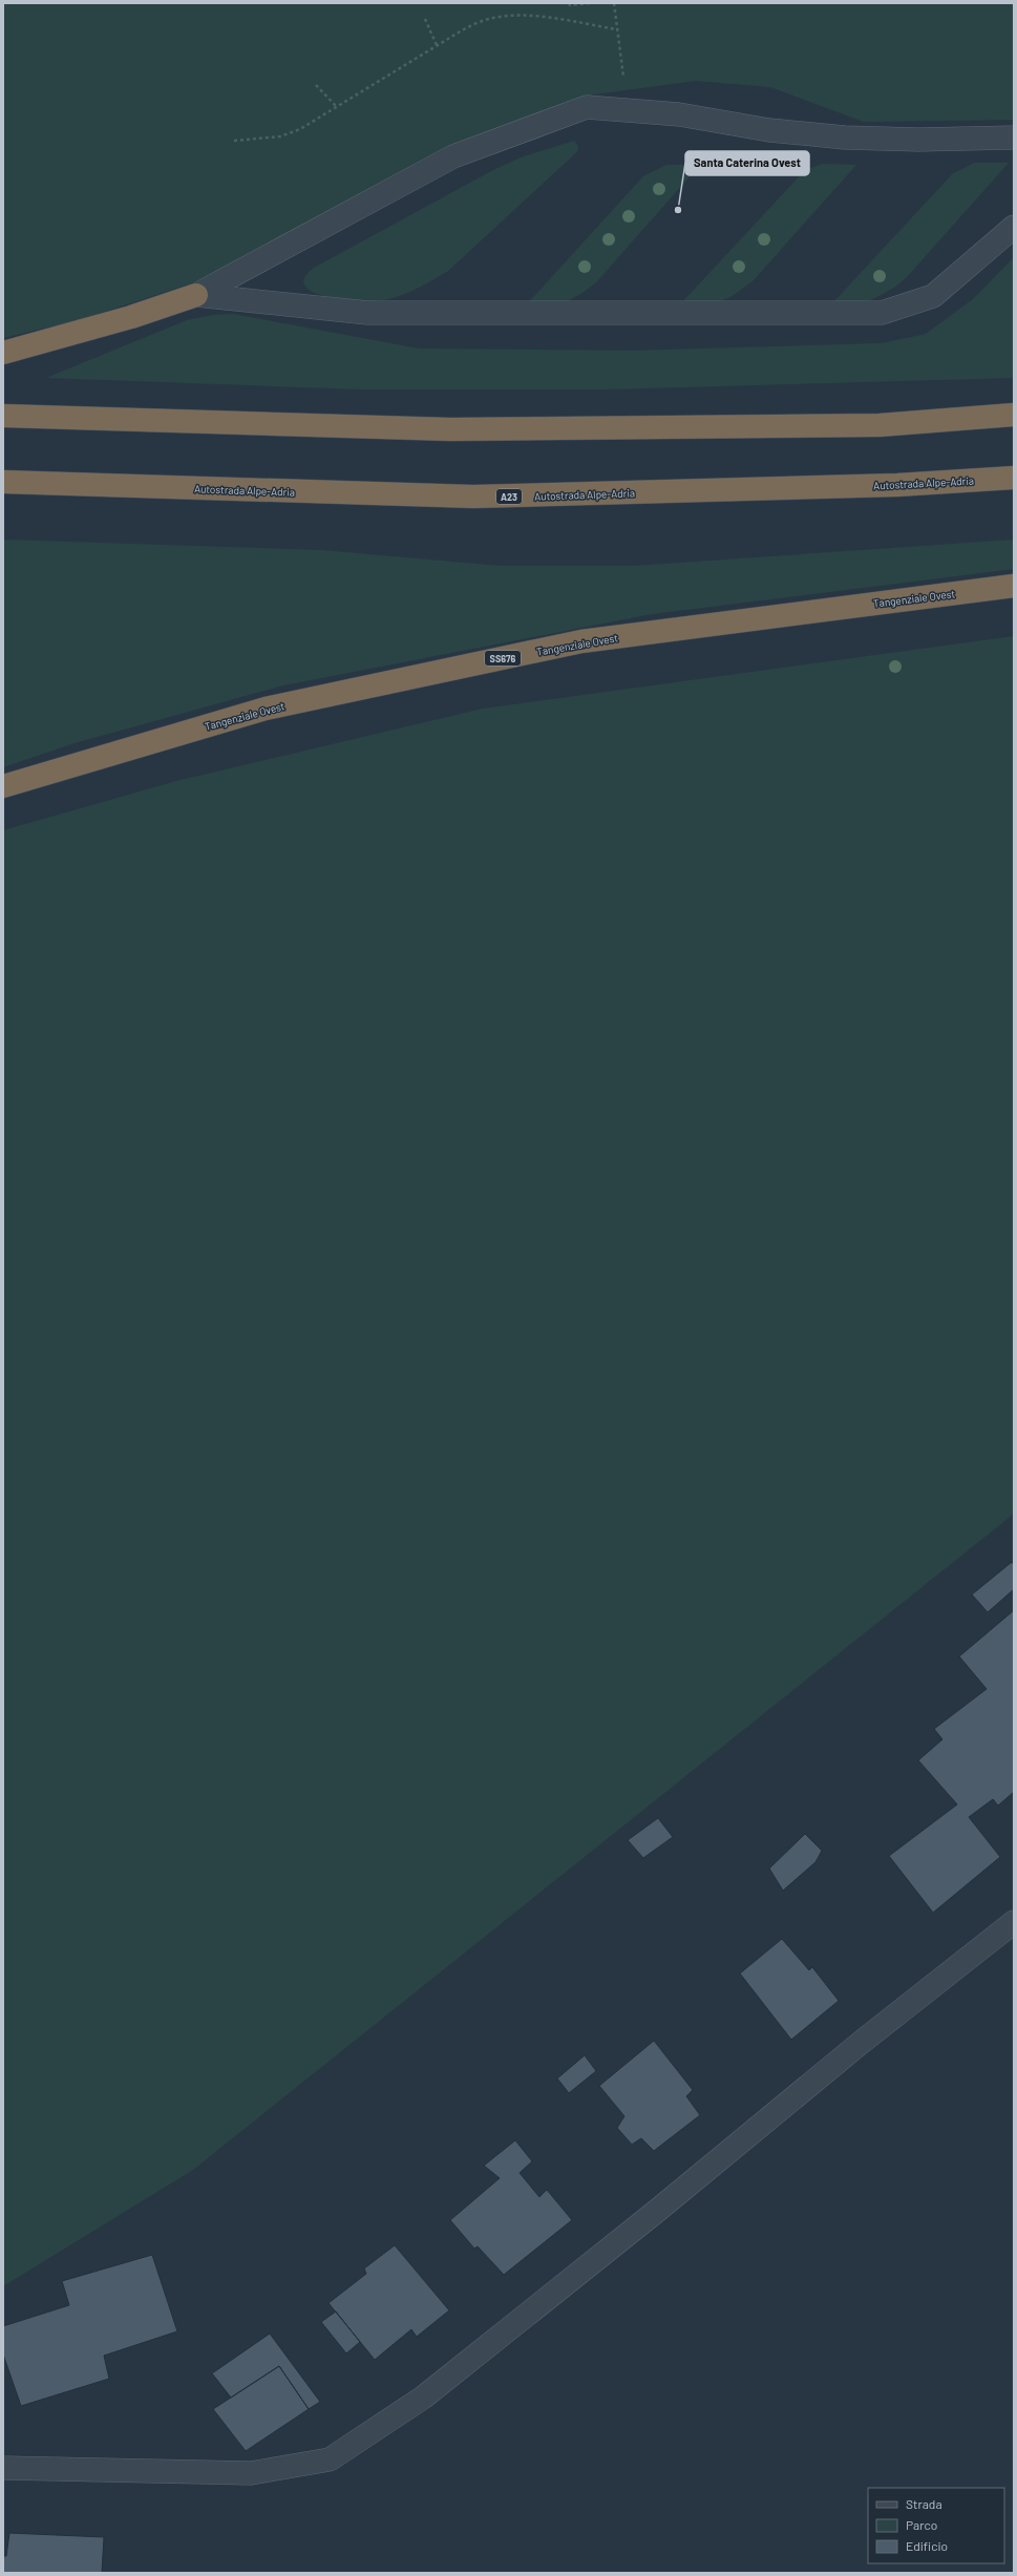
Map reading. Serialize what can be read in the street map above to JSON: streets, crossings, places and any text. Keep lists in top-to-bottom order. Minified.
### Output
{"streets":{"highway":["Autostrada Alpe-Adria","A23","Tangenziale Ovest","SS676"]},"places":["Santa Caterina Ovest"],"legend":["Strada","Parco","Edificio"]}
